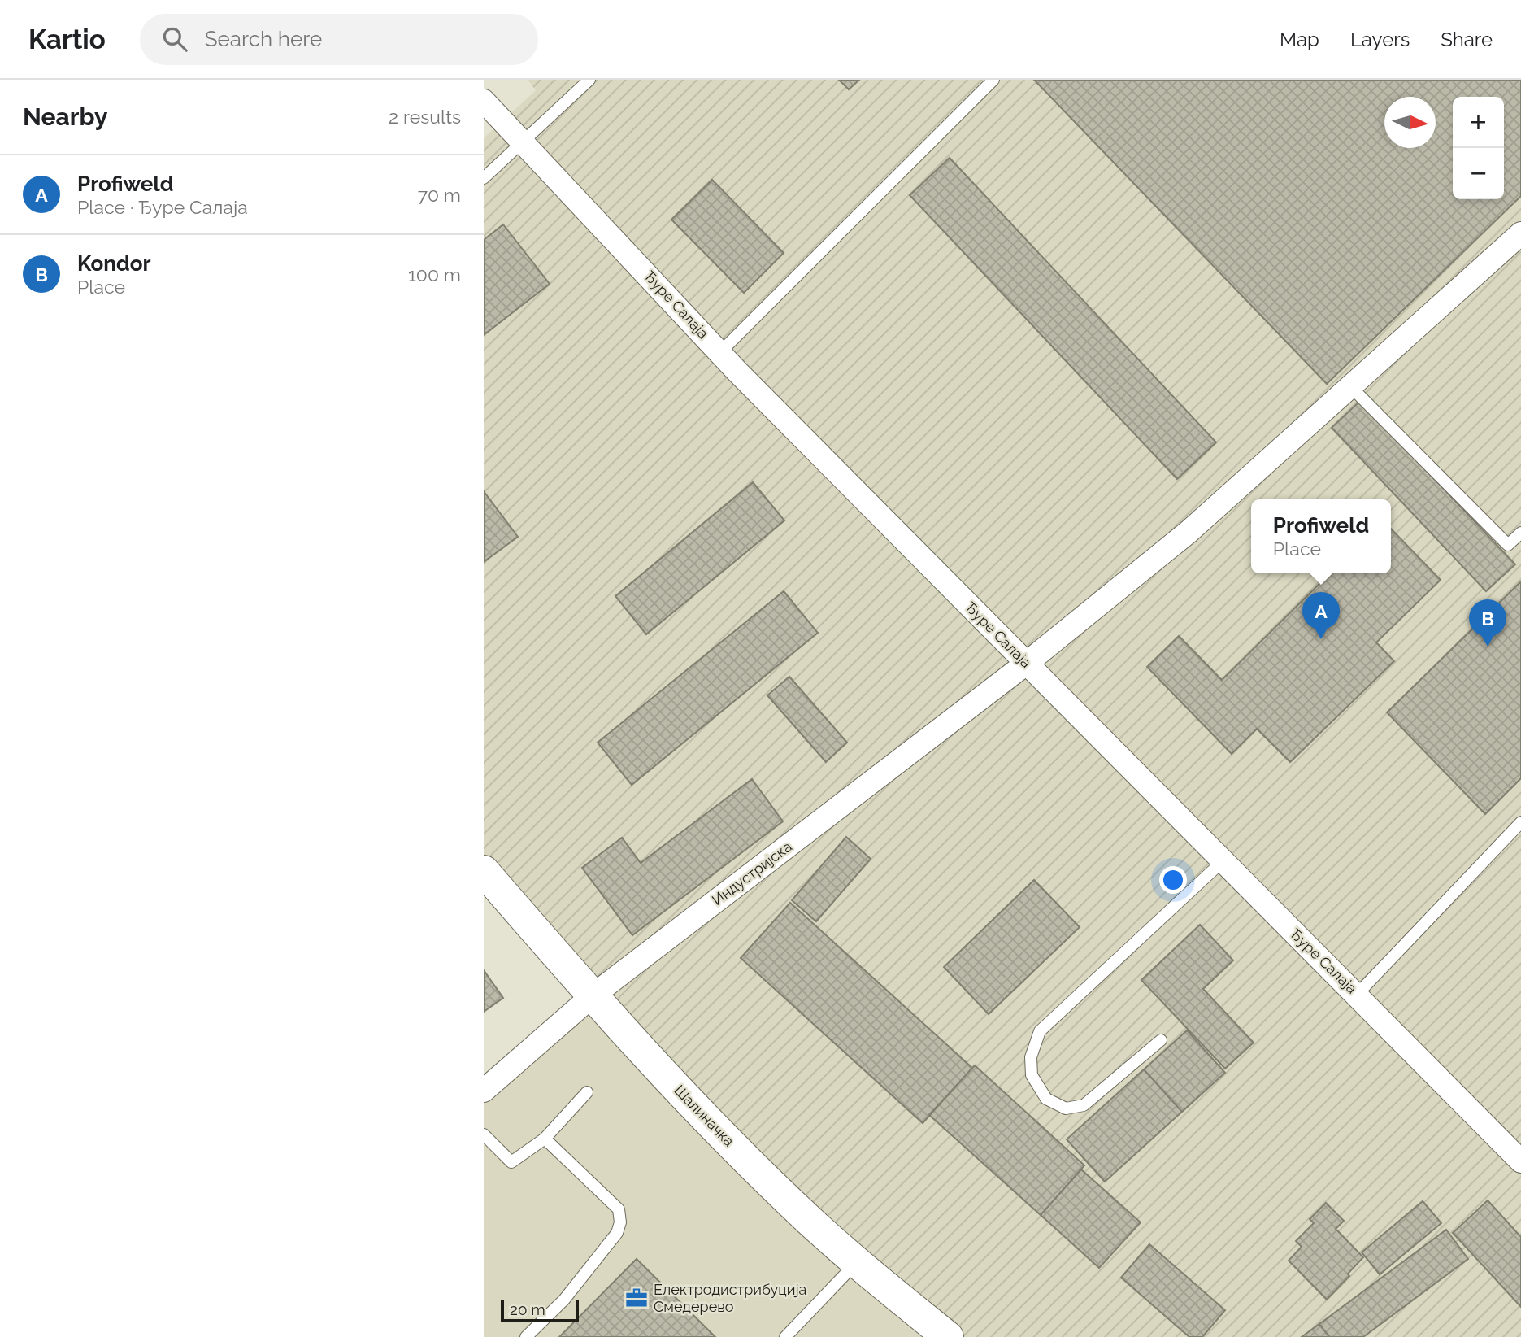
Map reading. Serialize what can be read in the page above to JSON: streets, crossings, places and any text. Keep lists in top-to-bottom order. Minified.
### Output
{"streets":{"main road":["Шалиначка"],"street":["Ђуре Салаја","Индустријска"]},"crossings":[["Ђуре Салаја","Индустријска"],["Индустријска","Шалиначка"]],"places":{"office":["Електродистрибуција Смедерево"]},"scale_bar":"20 m","north":"right","page":{"header":"Kartio","search":"Search here","nav":["Map","Layers","Share"],"heading":["Nearby","2 results"],"map_buttons":["+","−"],"list":[{"mark":"A","name":"Profiweld","note":"Place · Ђуре Салаја","value":"70 m"},{"mark":"B","name":"Kondor","note":"Place","value":"100 m"}],"popup":["Profiweld","Place"],"pins":["A","B"],"scale":"20 m"}}
